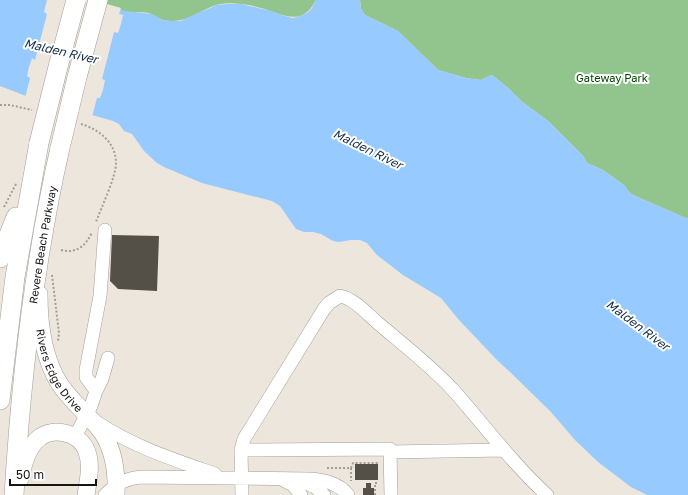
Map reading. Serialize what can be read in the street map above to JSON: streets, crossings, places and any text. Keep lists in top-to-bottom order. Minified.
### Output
{"streets":{"highway":["Revere Beach Parkway"],"main road":["Rivers Edge Drive"]},"crossings":[["Revere Beach Parkway","Rivers Edge Drive"]],"water":["Malden River"],"parks":["Gateway Park"],"scale_bar":"50 m"}
